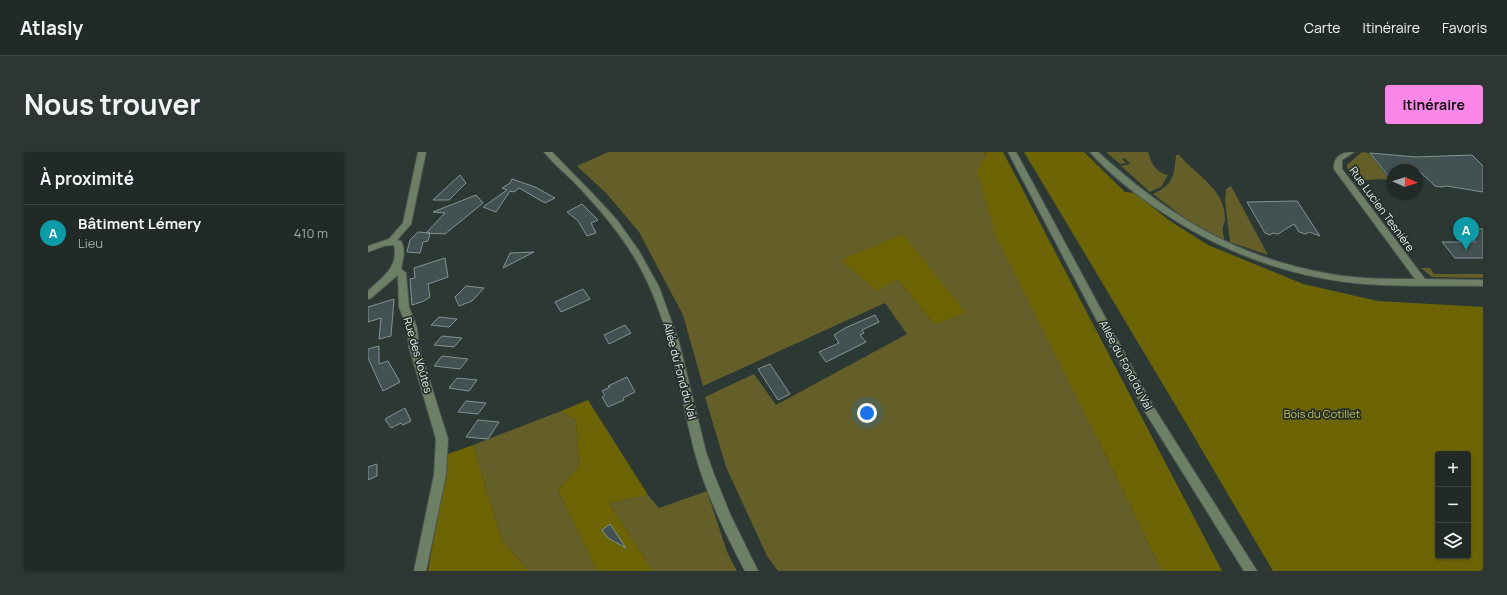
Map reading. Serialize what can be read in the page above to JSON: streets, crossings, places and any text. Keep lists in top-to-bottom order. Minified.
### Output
{"streets":{"street":["Rue Lucien Tesnière","Rue des Voûtes","Allée du Fond du Val"]},"parks":["Bois du Cotillet"],"north":"right","page":{"header":"Atlasly","nav":["Carte","Itinéraire","Favoris"],"title":"Nous trouver","buttons":"Itinéraire","heading":"À proximité","list":[{"mark":"A","name":"Bâtiment Lémery","note":"Lieu","value":"410 m"}],"pins":"A","map_buttons":["+","−"]}}
